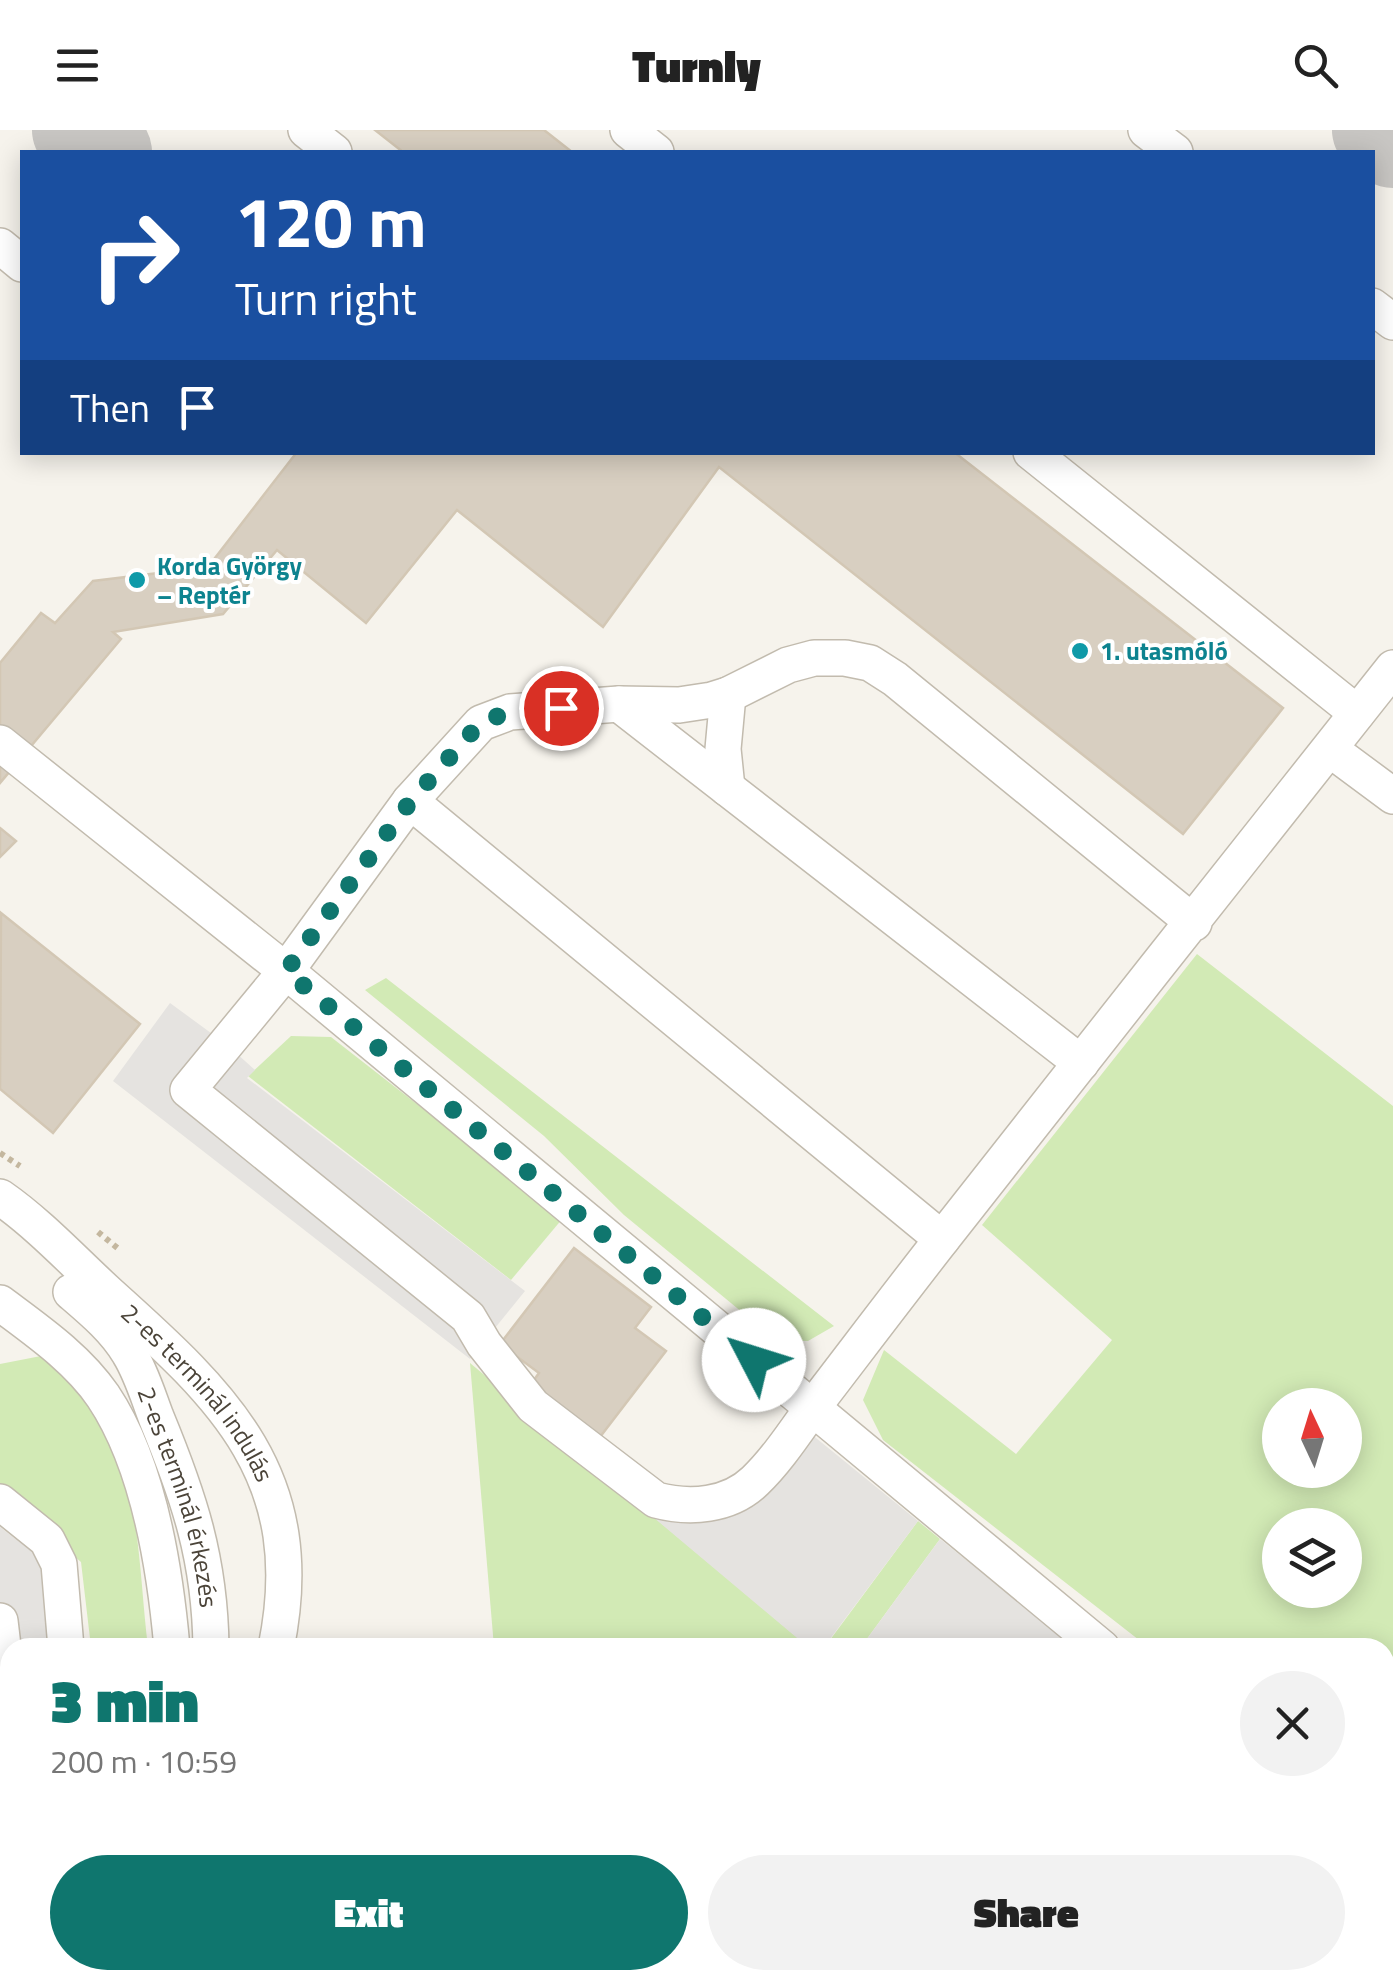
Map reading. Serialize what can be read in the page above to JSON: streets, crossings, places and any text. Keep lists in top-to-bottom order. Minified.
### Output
{"streets":{"street":["2-es terminál indulás","2-es terminál érkezés"]},"places":["Korda György – Reptér","1. utasmóló"],"north":"top","page":{"header":"Turnly","turn":["120 m","Turn right"],"then":"Then","heading":["3 min","200 m · 10:59"],"buttons":["Exit","Share"]}}
